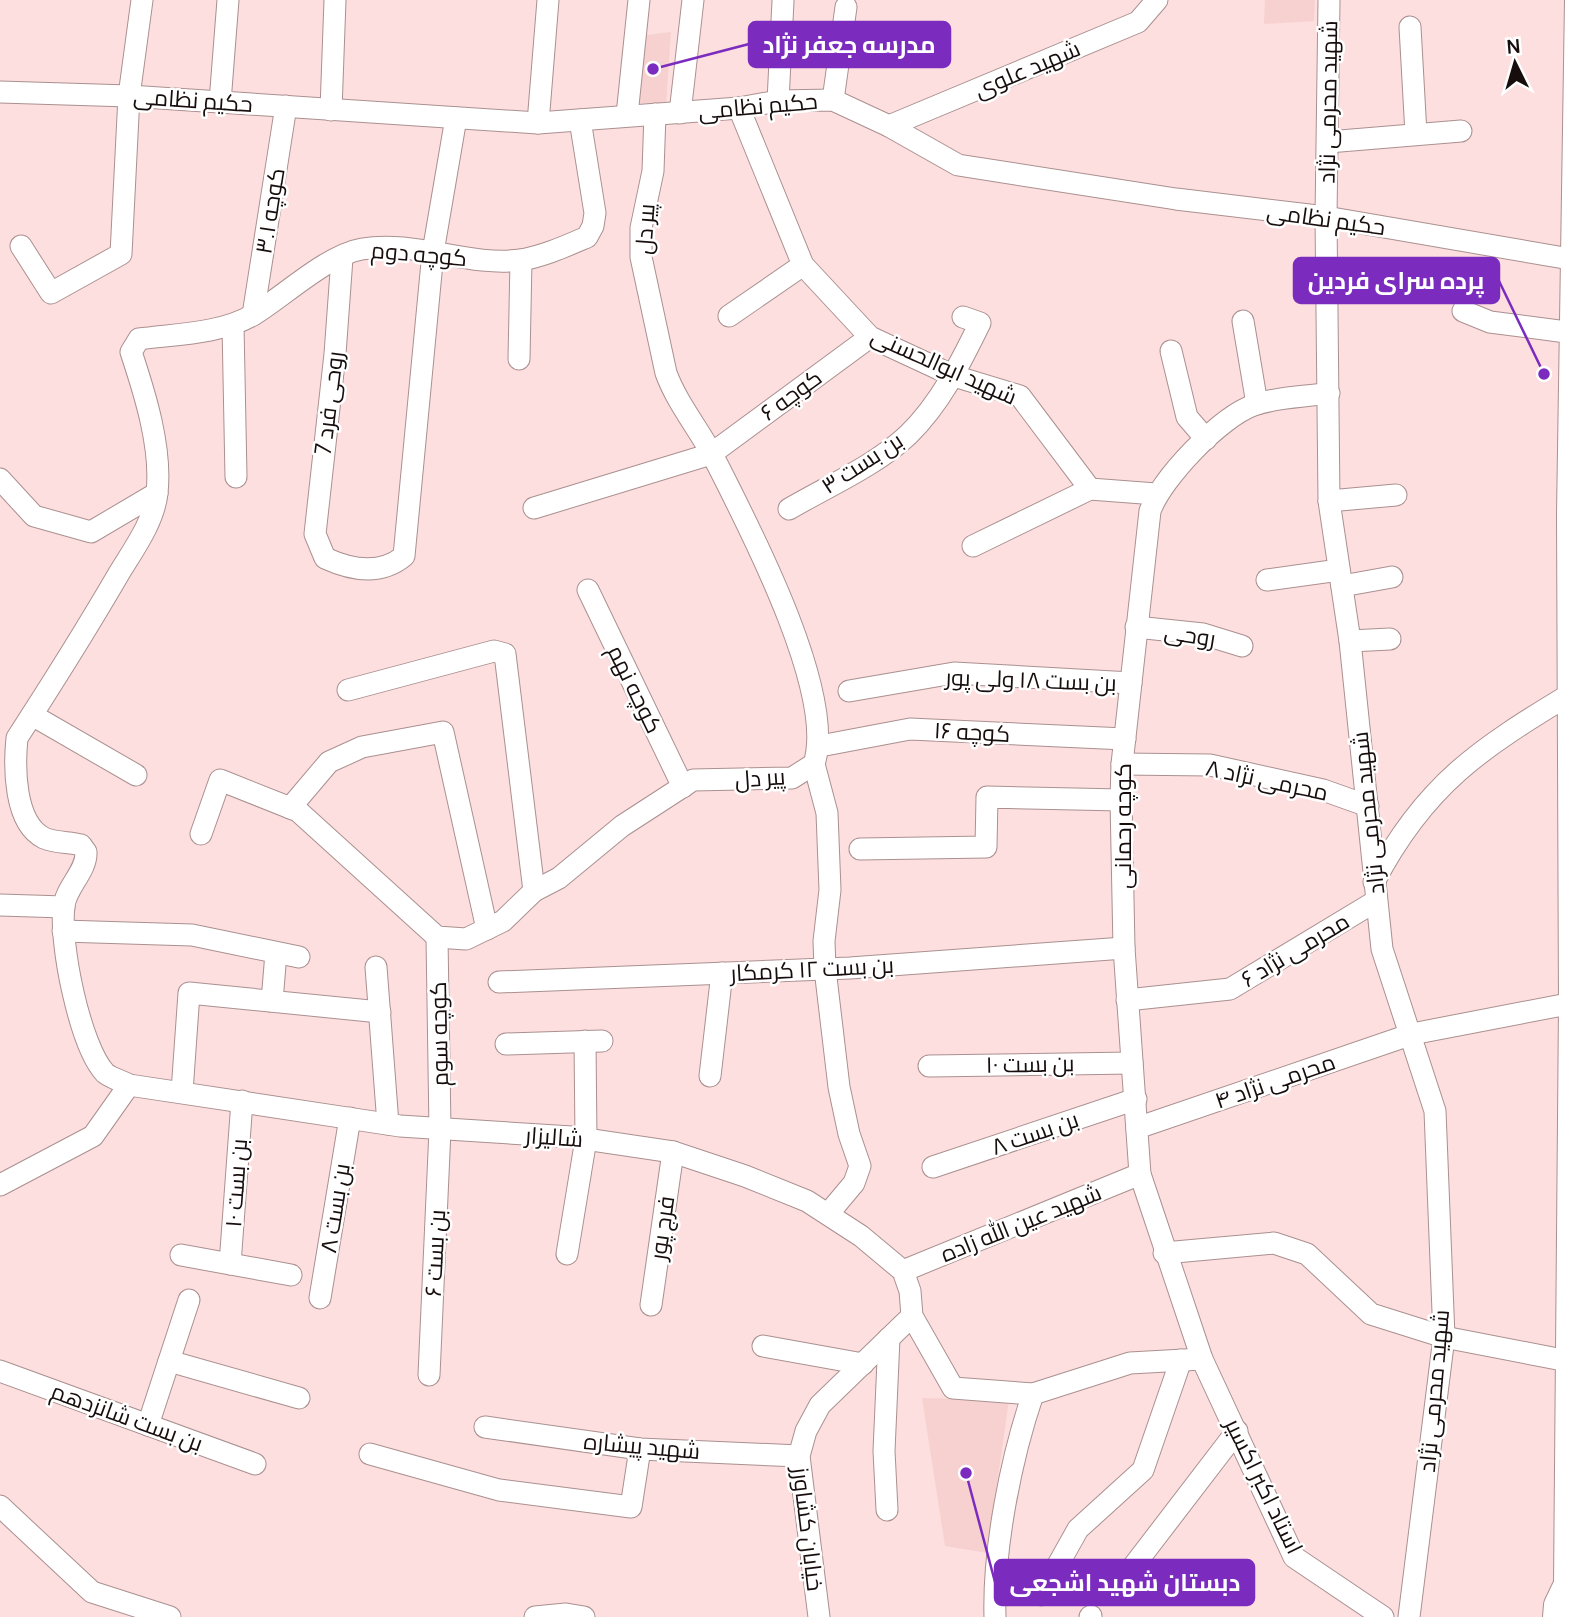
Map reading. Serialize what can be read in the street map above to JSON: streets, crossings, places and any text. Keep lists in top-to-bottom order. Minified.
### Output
{"streets":{"street":["شهید علوی","حکیم نظامی","شهید محرمی نژاد","کوچه ۳.۱","پیر دل","کوچه دوم","شهید ابوالحسنی","کوچه ۶","روحی فرد 7","بن بست ۳","روحی","بن بست ۱۸ ولی پور","کوچه نهم","کوچه ۱۶","محرمی نژاد ۸","کوچه رحمانی","محرمی نژاد ۶","بن بست ۱۲ کرمکار","کوچه سوم","بن بست ۱۰","محرمی نژاد ۴","بن بست ۸","شالیزار","شهید عین الله زاده","فرج پور","بن بست ۶","بن بست شانزدهم","شهید پیشاره","استاد اکبر اکسیر","خیابان کشاورز"]},"crossings":[["شهید علوی","حکیم نظامی"],["حکیم نظامی","شهید محرمی نژاد"],["حکیم نظامی","کوچه ۳.۱"],["حکیم نظامی","پیر دل"],["حکیم نظامی","کوچه دوم"],["حکیم نظامی","شهید ابوالحسنی"],["شهید محرمی نژاد","محرمی نژاد ۸"],["شهید محرمی نژاد","کوچه رحمانی"],["شهید محرمی نژاد","محرمی نژاد ۶"],["شهید محرمی نژاد","محرمی نژاد ۴"],["کوچه ۳.۱","کوچه دوم"],["پیر دل","کوچه ۶"],["پیر دل","کوچه نهم"],["پیر دل","کوچه ۱۶"],["پیر دل","کوچه سوم"],["کوچه دوم","روحی فرد 7"],["شهید ابوالحسنی","کوچه ۶"],["شهید ابوالحسنی","بن بست ۳"],["روحی","کوچه رحمانی"],["بن بست ۱۸ ولی پور","کوچه رحمانی"],["کوچه ۱۶","کوچه رحمانی"],["محرمی نژاد ۸","کوچه رحمانی"],["کوچه رحمانی","محرمی نژاد ۶"],["کوچه رحمانی","بن بست ۱۲ کرمکار"],["کوچه رحمانی","بن بست ۱۰"],["کوچه رحمانی","محرمی نژاد ۴"],["کوچه رحمانی","بن بست ۸"],["کوچه رحمانی","شهید عین الله زاده"],["کوچه رحمانی","استاد اکبر اکسیر"],["کوچه سوم","شالیزار"],["کوچه سوم","بن بست ۶"],["بن بست ۱۰","شالیزار"],["بن بست ۸","شالیزار"],["شالیزار","شهید عین الله زاده"],["شالیزار","فرج پور"],["شالیزار","بن بست ۶"],["شهید پیشاره","خیابان کشاورز"]],"places":["مدرسه جعفر نژاد","پرده سرای فردین","دبستان شهید اشجعی"],"north":"top"}
